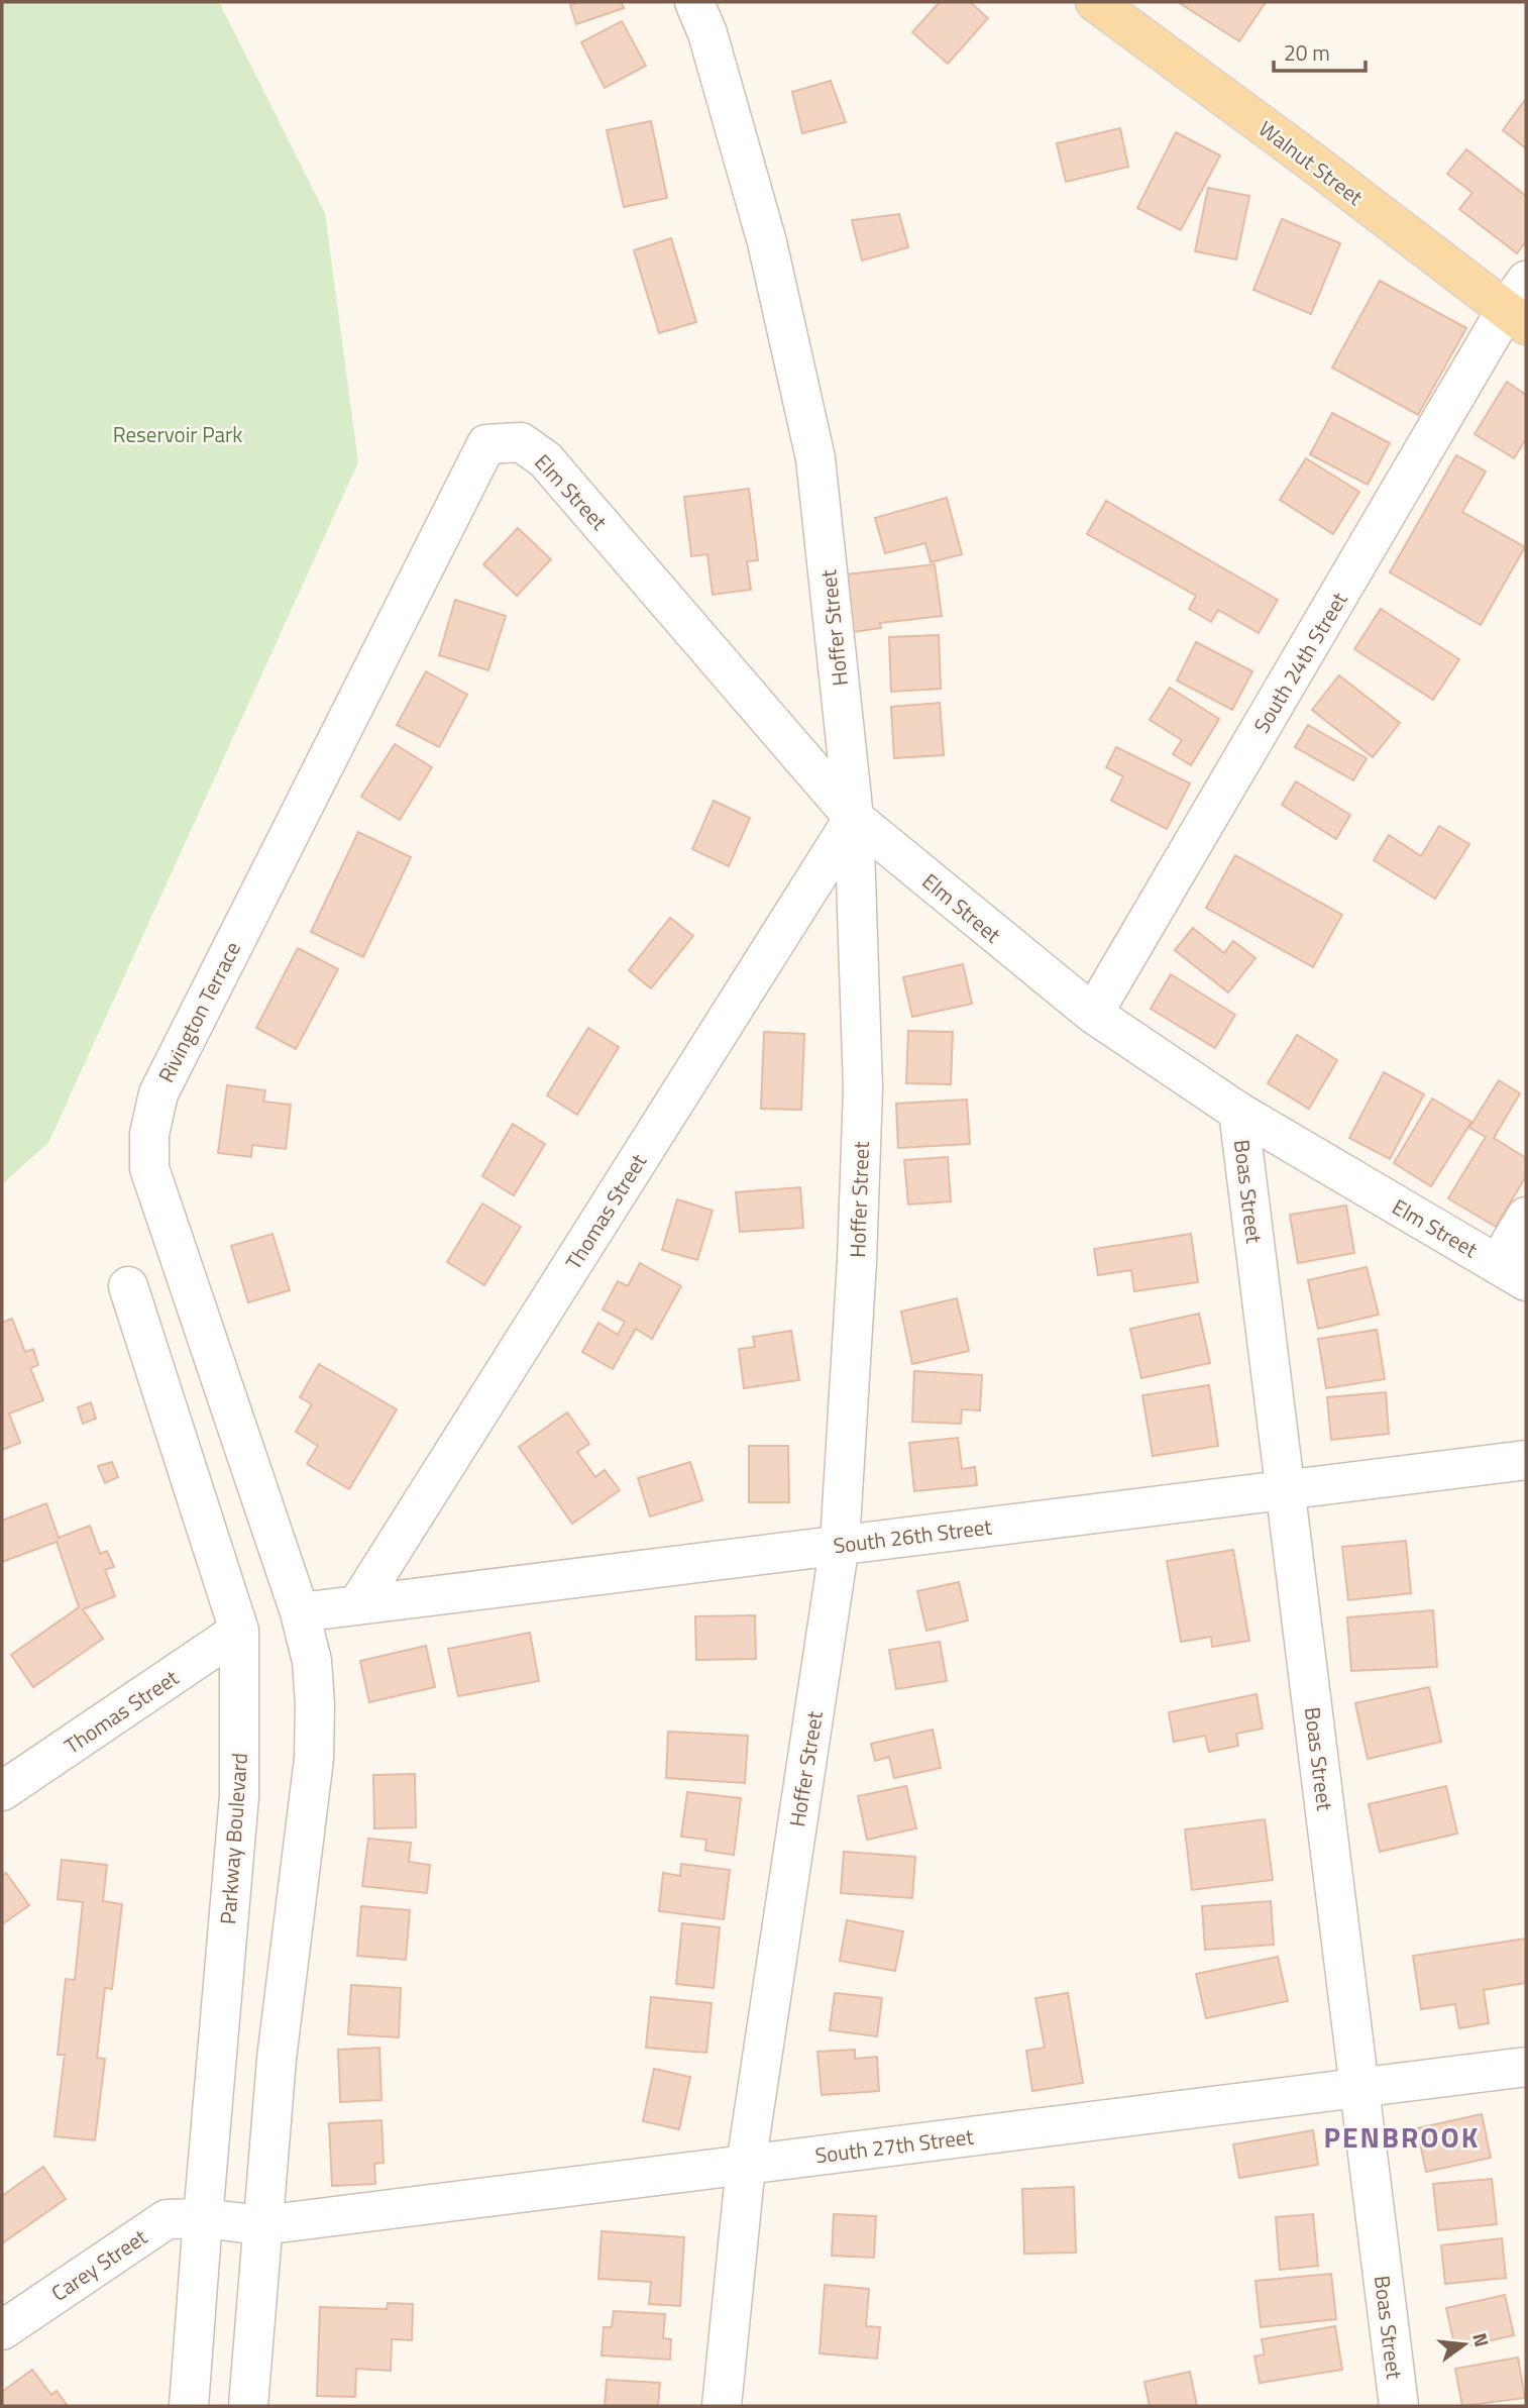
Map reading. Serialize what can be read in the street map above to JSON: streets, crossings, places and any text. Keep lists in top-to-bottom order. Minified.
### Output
{"streets":{"main road":["Walnut Street"],"street":["Elm Street","Hoffer Street","South 24th Street","Rivington Terrace","Boas Street","Thomas Street","South 26th Street","Parkway Boulevard","South 27th Street","Carey Street"]},"crossings":[["Walnut Street","South 24th Street"],["Elm Street","Hoffer Street"],["Elm Street","South 24th Street"],["Elm Street","Rivington Terrace"],["Elm Street","Boas Street"],["Elm Street","Thomas Street"],["Hoffer Street","Thomas Street"],["Hoffer Street","South 26th Street"],["Hoffer Street","South 27th Street"],["Rivington Terrace","South 26th Street"],["Boas Street","South 26th Street"],["Boas Street","South 27th Street"],["Thomas Street","South 26th Street"],["Thomas Street","Parkway Boulevard"],["Parkway Boulevard","Carey Street"],["South 27th Street","Carey Street"]],"districts":["PENBROOK"],"parks":["Reservoir Park"],"scale_bar":"20 m","north":"right"}
